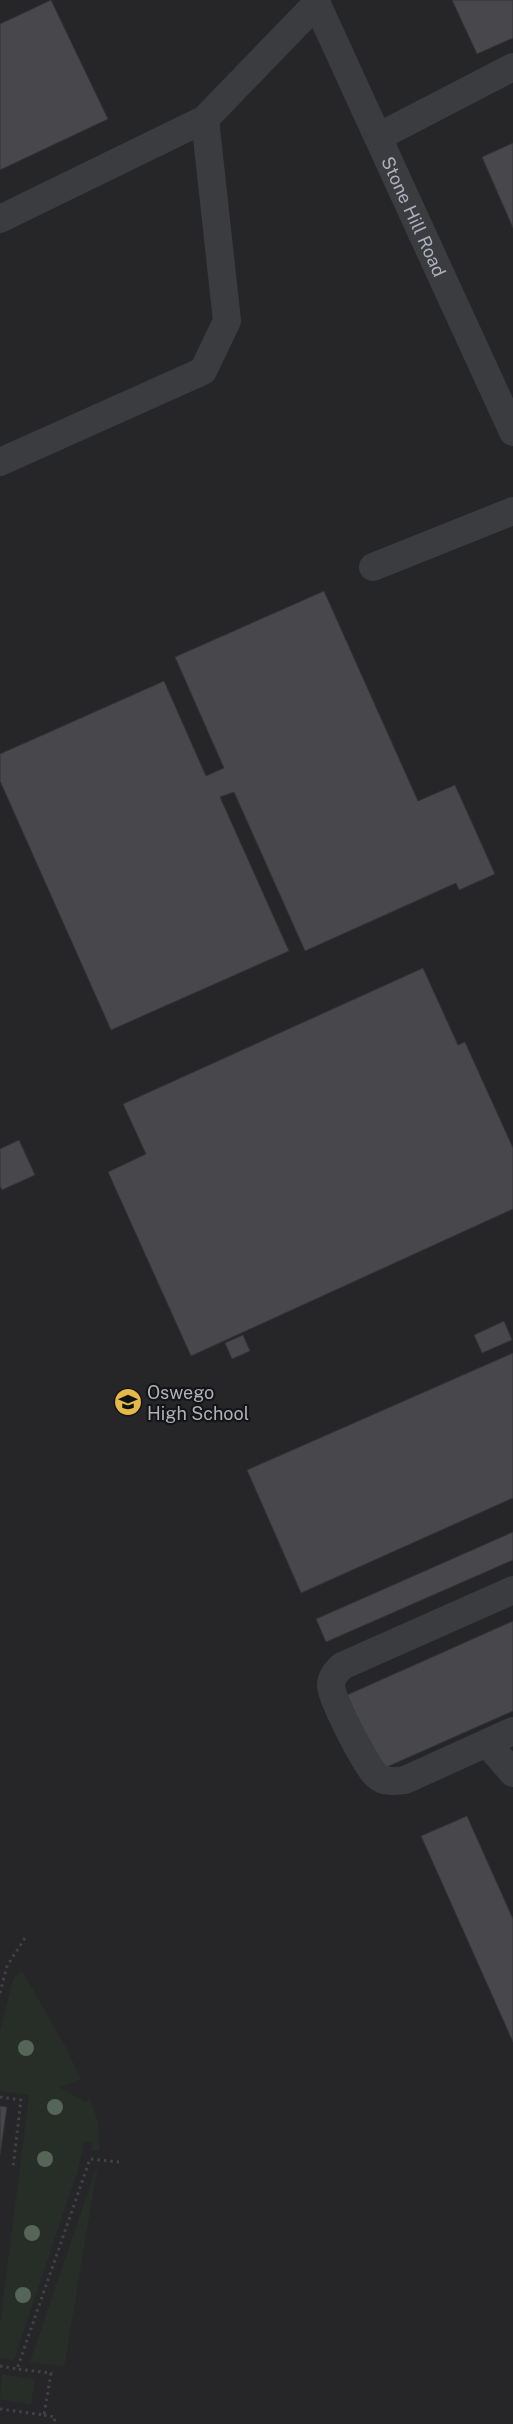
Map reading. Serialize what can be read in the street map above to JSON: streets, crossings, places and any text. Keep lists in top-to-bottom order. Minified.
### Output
{"streets":{"street":["Stone Hill Road"]},"places":{"school or university":["Oswego High School"]}}
